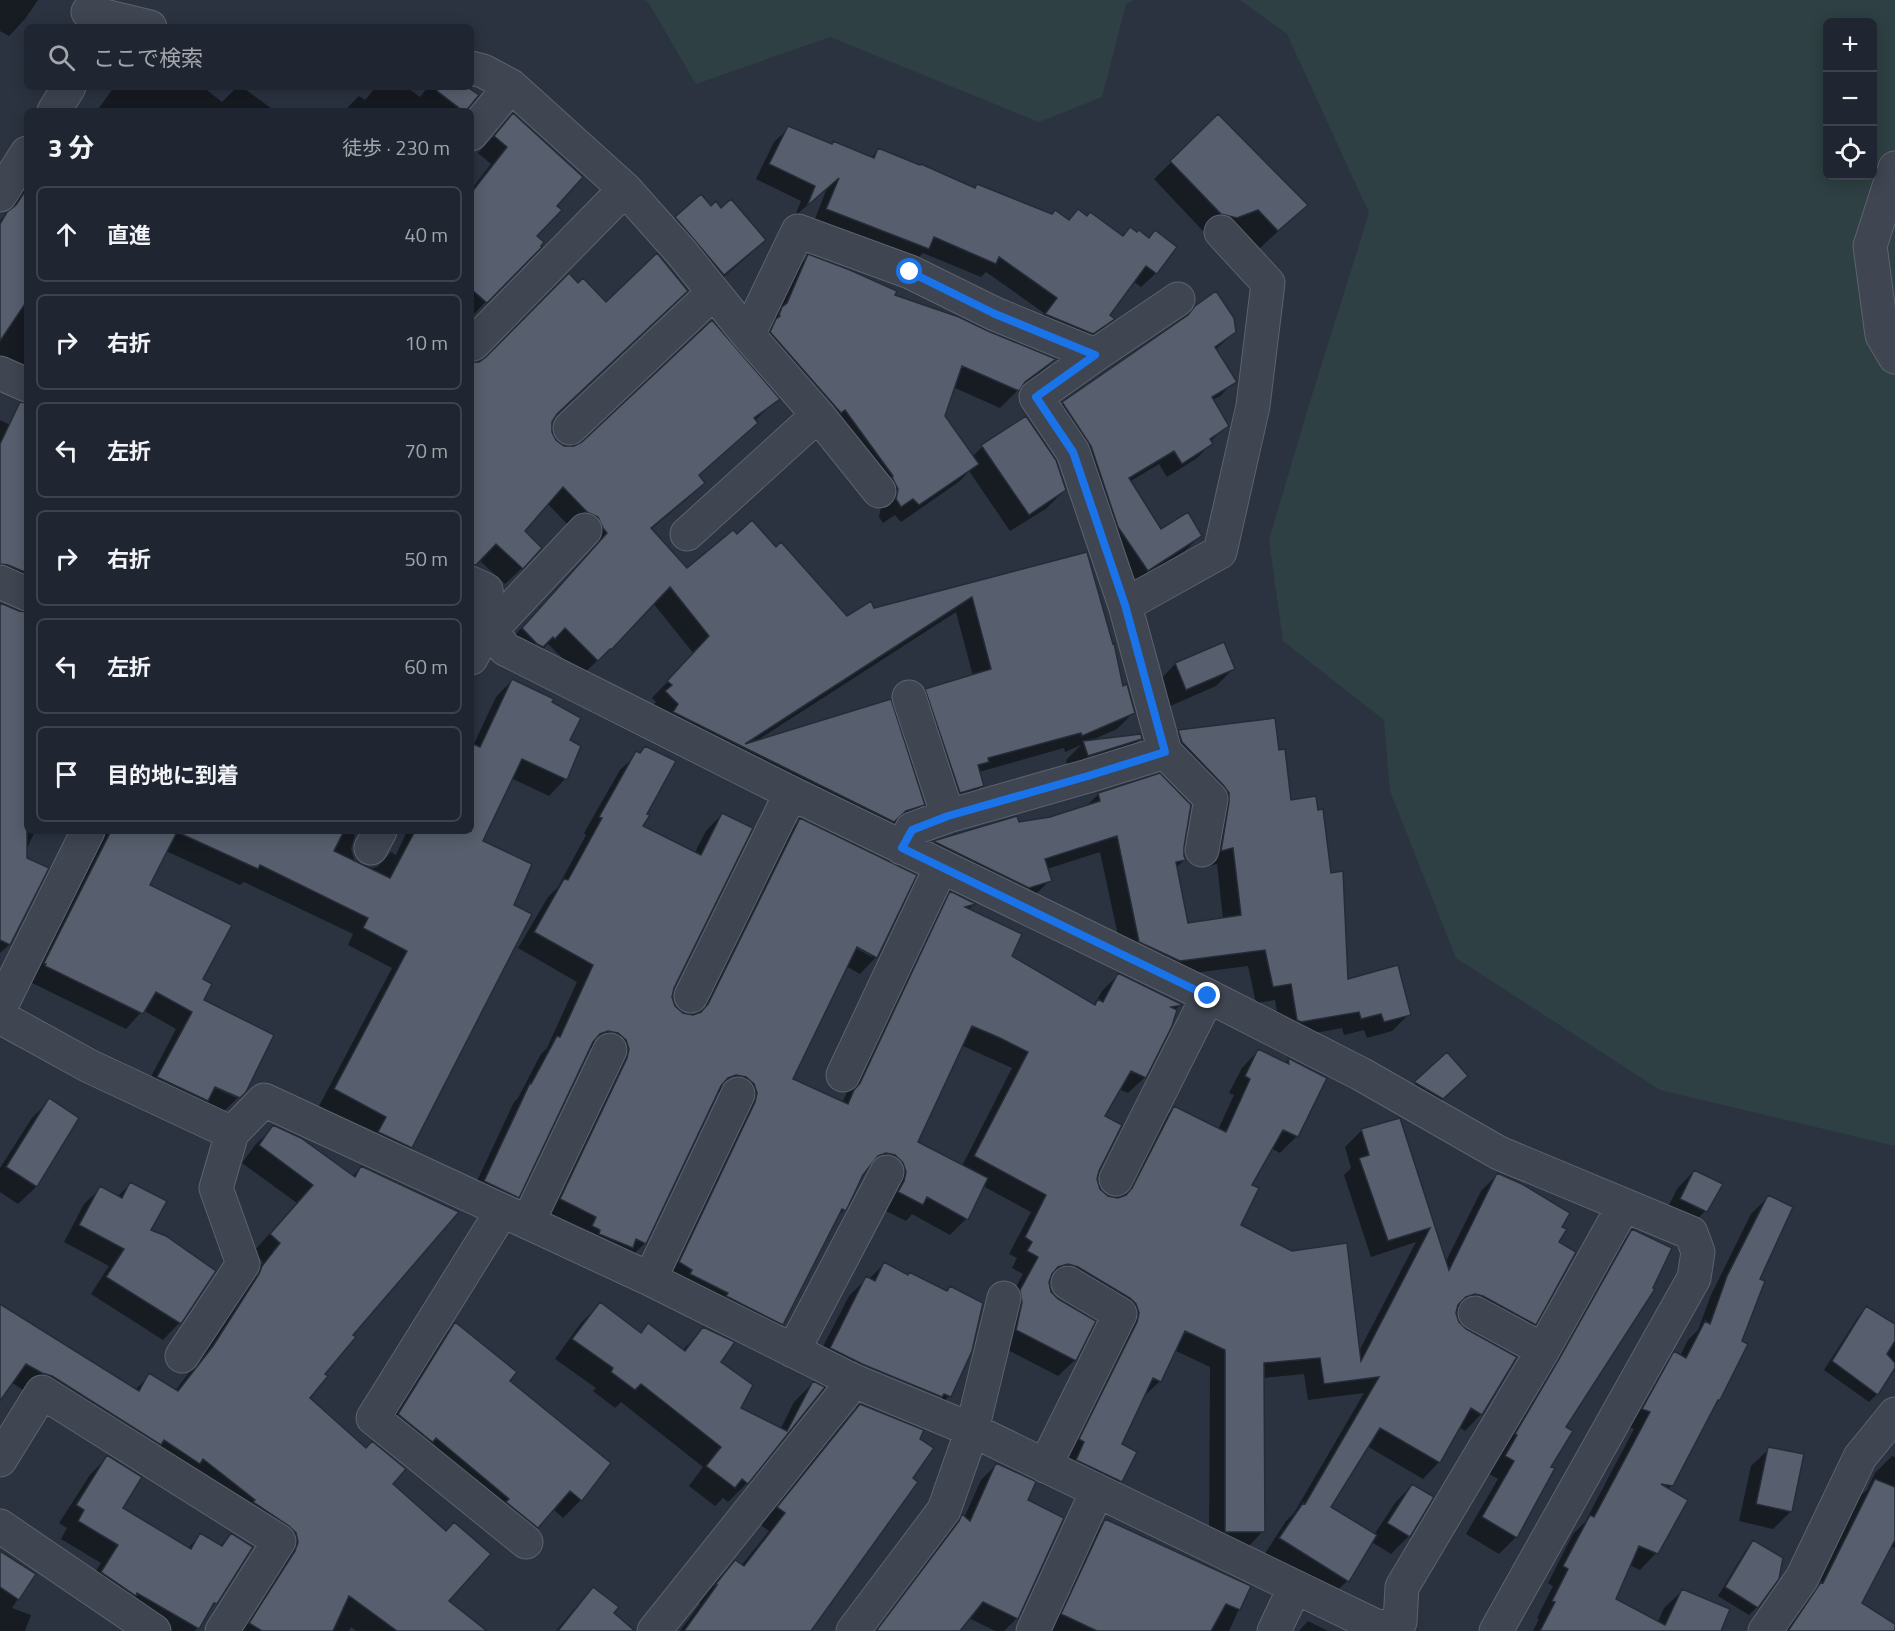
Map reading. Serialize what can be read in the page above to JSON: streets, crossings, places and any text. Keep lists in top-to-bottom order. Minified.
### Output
{"page":{"map_buttons":["+","−"],"search":"ここで検索","heading":["3 分","徒歩 · 230 m"],"list":[["直進","40 m"],["右折","10 m"],["左折","70 m"],["右折","50 m"],["左折","60 m"],"目的地に到着"]}}
